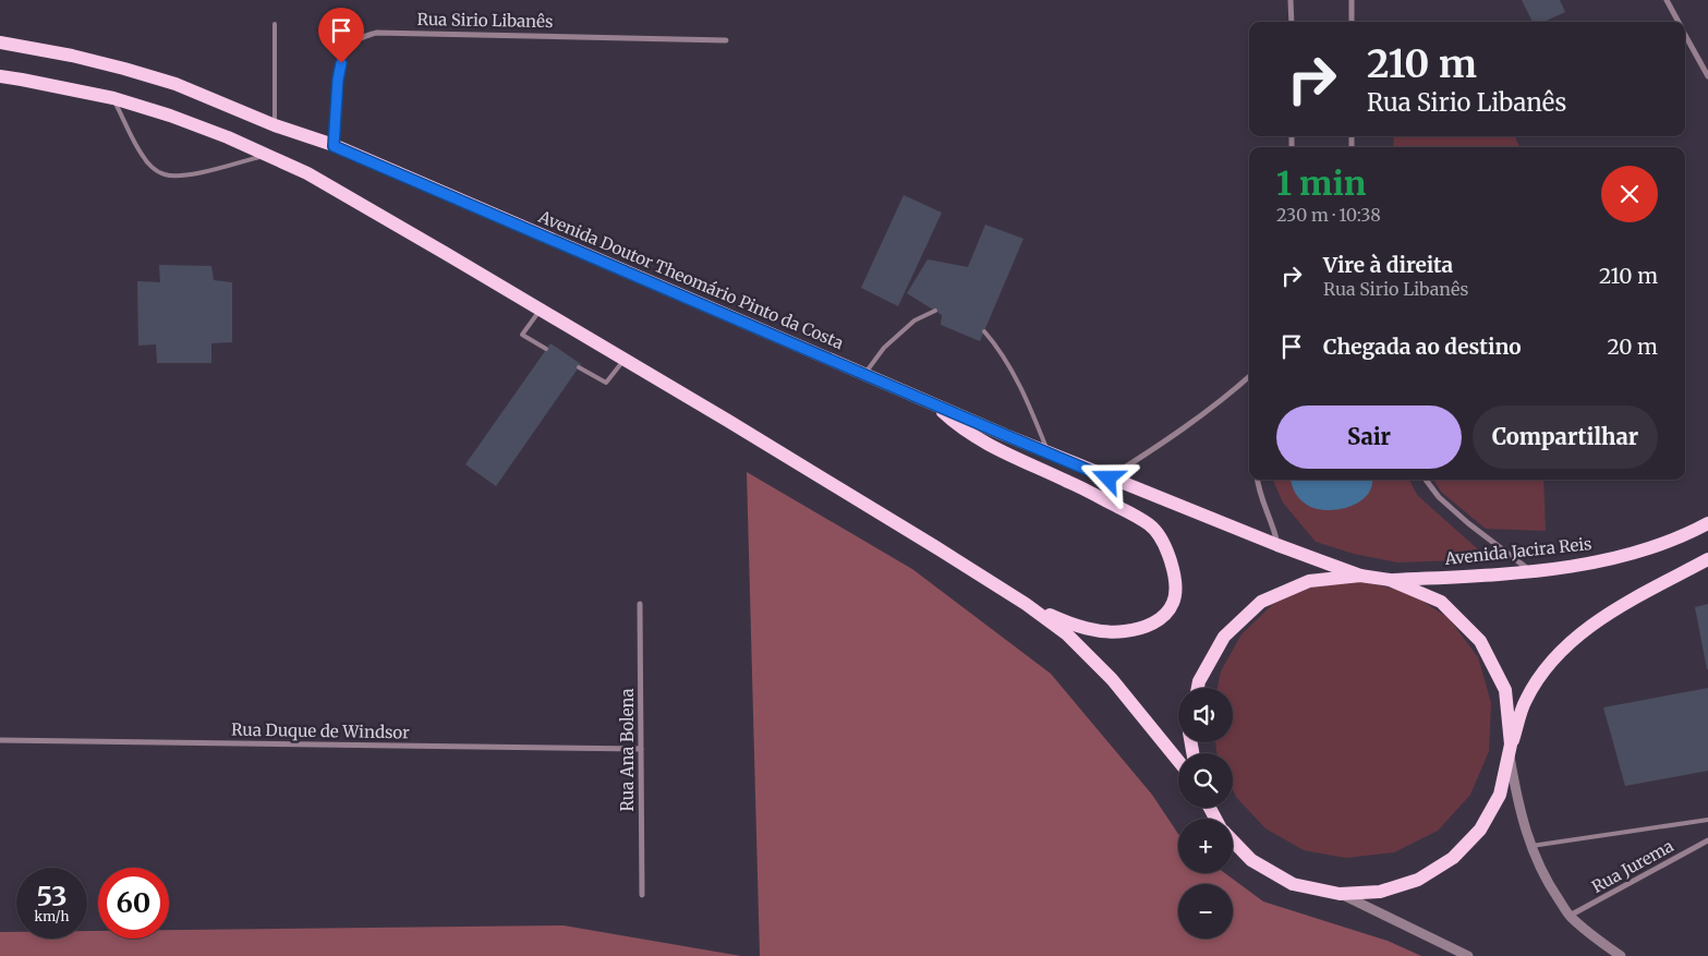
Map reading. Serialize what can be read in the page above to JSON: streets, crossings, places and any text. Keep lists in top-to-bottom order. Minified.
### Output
{"streets":{"main road":["Avenida Doutor Theomário Pinto da Costa","Avenida Jacira Reis"],"street":["Rua Sirio Libanês","Rua Duque de Windsor","Rua Ana Bolena","Rua Jurema"]},"crossings":[["Rua Sirio Libanês","Avenida Doutor Theomário Pinto da Costa"],["Rua Duque de Windsor","Rua Ana Bolena"]],"page":{"turn":["210 m","Rua Sirio Libanês"],"heading":["1 min","230 m · 10:38"],"list":[{"name":"Vire à direita","note":"Rua Sirio Libanês","value":"210 m"},{"name":"Chegada ao destino","value":"20 m"}],"buttons":["Sair","Compartilhar"],"map_buttons":["+","−"],"speed":"53 km/h","limit":"60"}}
